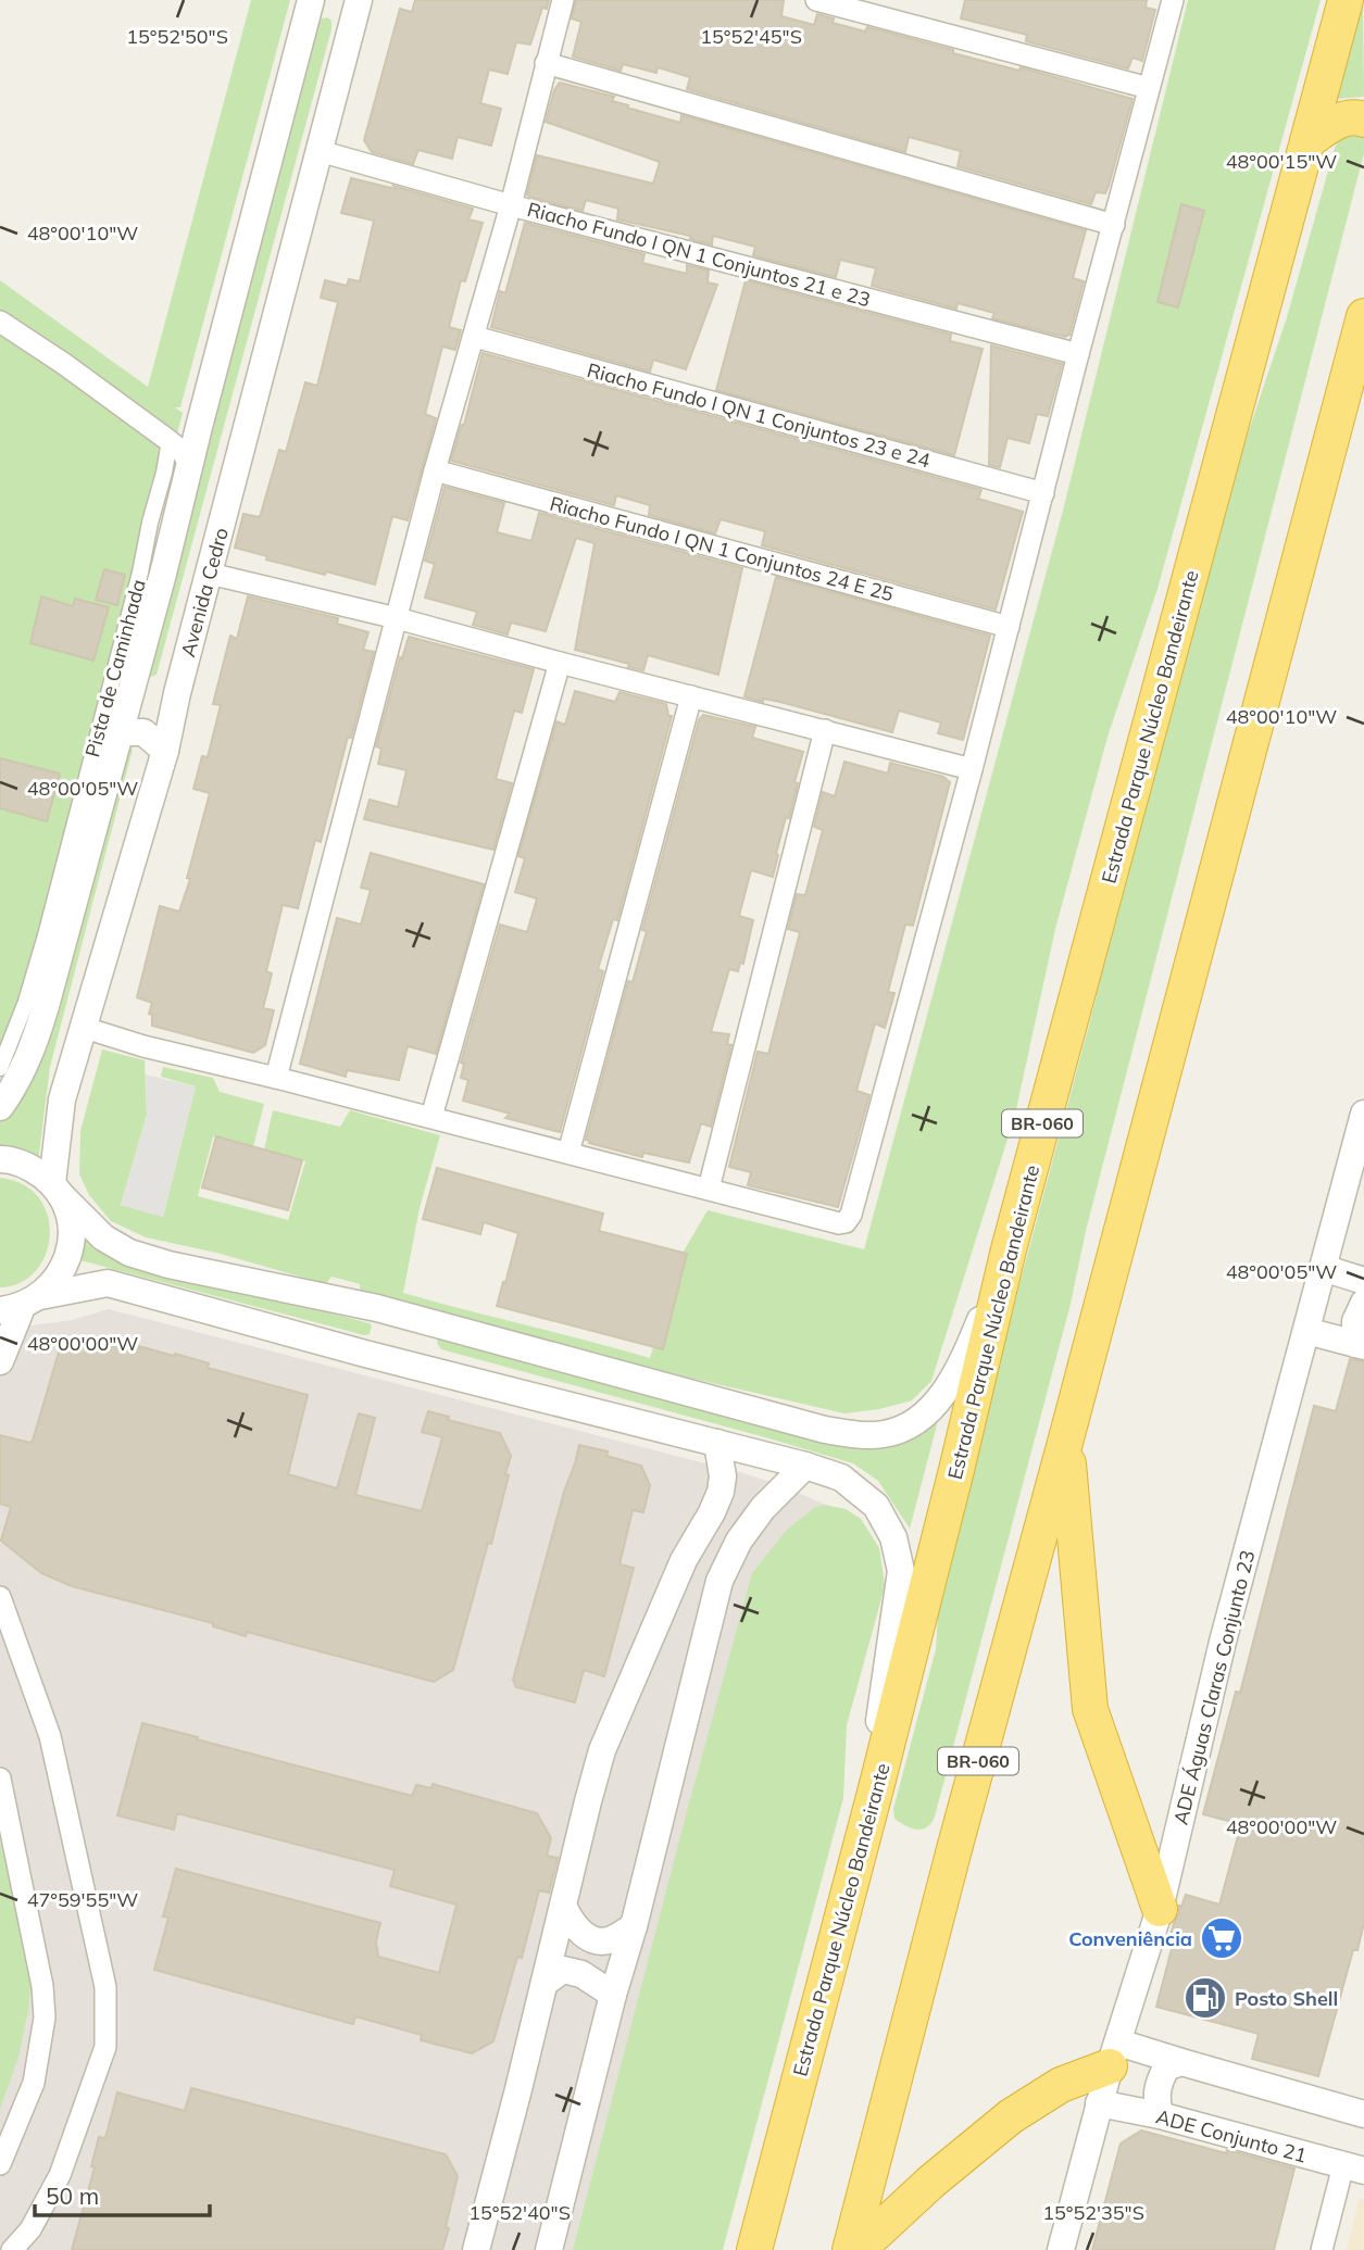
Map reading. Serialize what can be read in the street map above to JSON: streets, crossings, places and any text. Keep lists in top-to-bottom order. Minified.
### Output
{"streets":{"highway":["Estrada Parque Núcleo Bandeirante","BR-060"],"street":["Riacho Fundo I QN 1 Conjuntos 21 e 23","Riacho Fundo I QN 1 Conjuntos 23 e 24","Riacho Fundo I QN 1 Conjuntos 24 E 25","Avenida Cedro","Pista de Caminhada","ADE Águas Claras Conjunto 23","ADE Conjunto 21"]},"crossings":[["Riacho Fundo I QN 1 Conjuntos 21 e 23","Avenida Cedro"],["ADE Águas Claras Conjunto 23","ADE Conjunto 21"]],"places":{"supermarket":["Conveniência"],"fuel station":["Posto Shell"]},"scale_bar":"50 m","coordinates":["15°52'50\"S","15°52'45\"S","48°00'15\"W","48°00'10\"W","48°00'05\"W","48°00'00\"W","47°59'55\"W","15°52'40\"S","15°52'35\"S"]}
